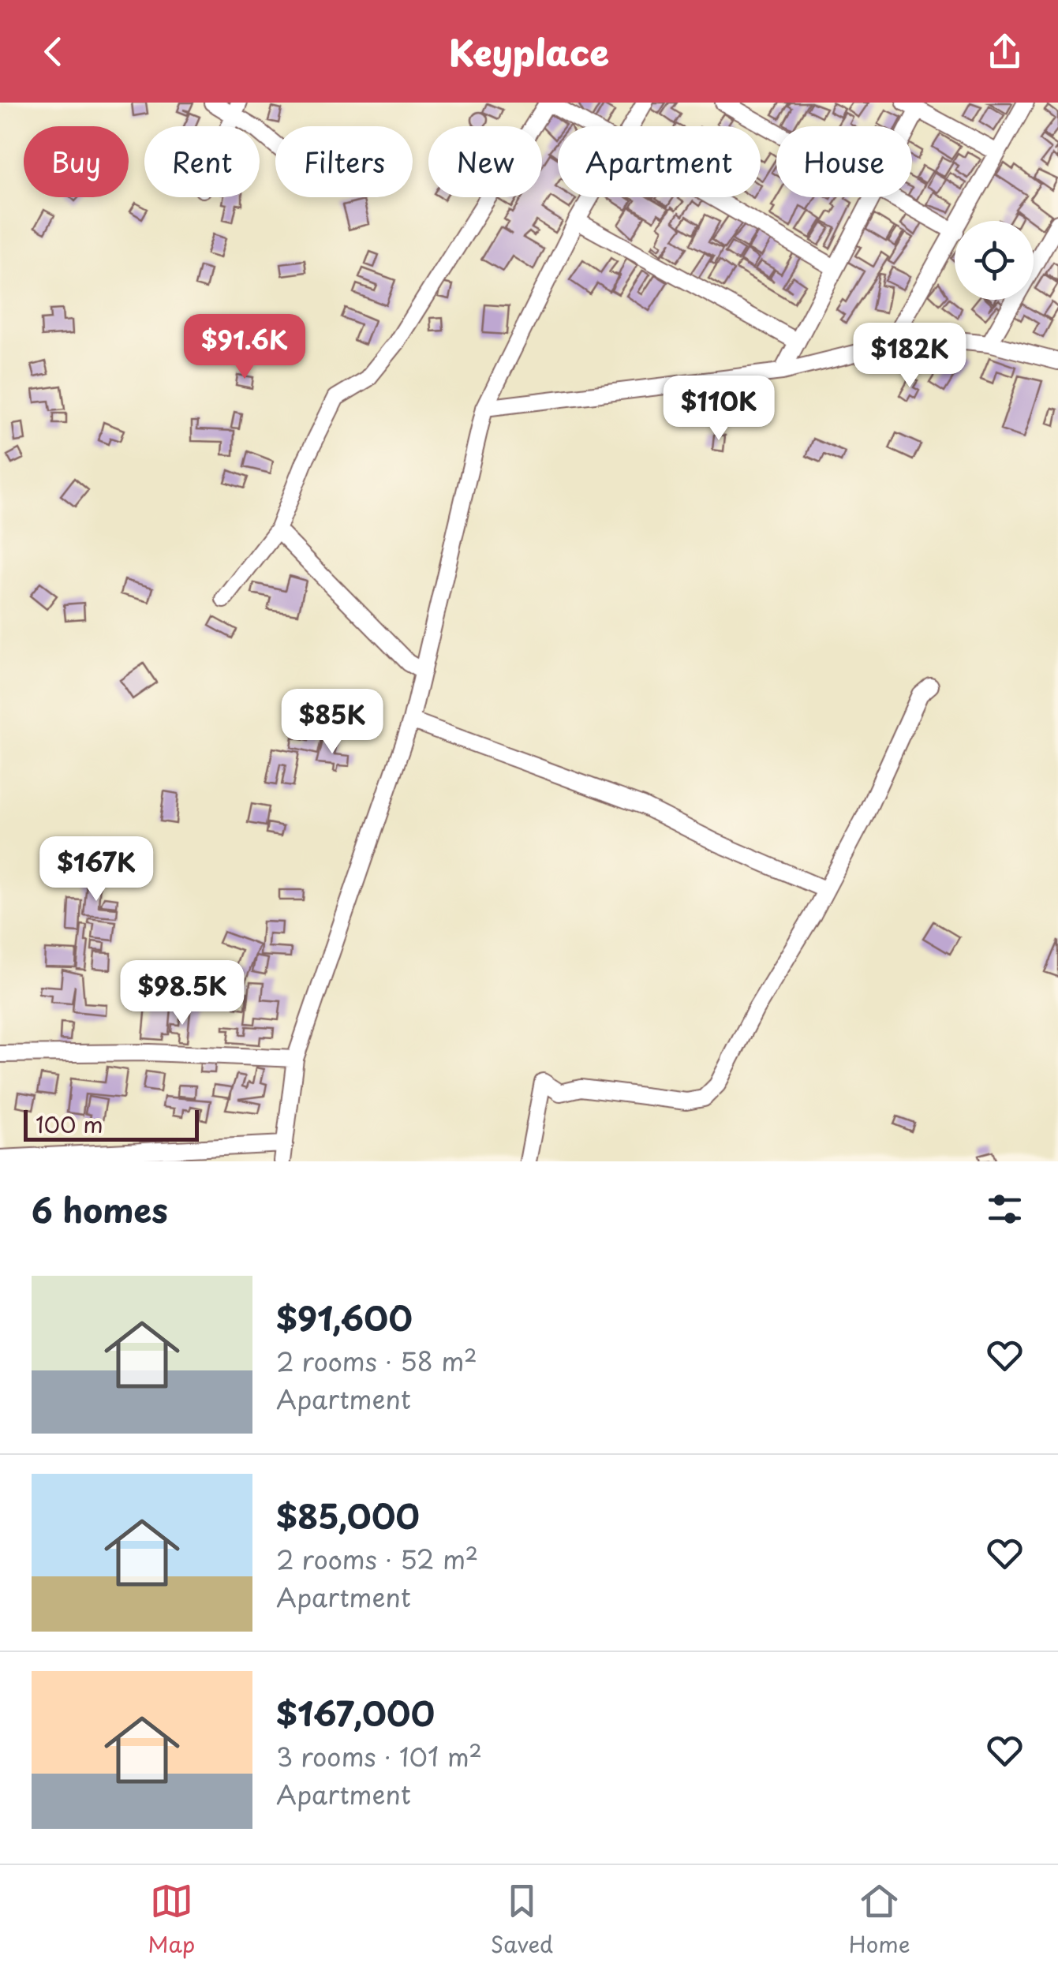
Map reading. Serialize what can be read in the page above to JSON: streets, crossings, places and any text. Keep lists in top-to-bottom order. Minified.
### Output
{"scale_bar":"100 m","page":{"header":"Keyplace","chip":["Buy","Rent","Filters","New","Apartment","House"],"price":["$91.6K","$182K","$110K","$85K","$167K","$98.5K"],"scale":"100 m","heading":"6 homes","list":[{"name":"$91,600","note":"2 rooms · 58 m² · Apartment"},{"name":"$85,000","note":"2 rooms · 52 m² · Apartment"},{"name":"$167,000","note":"3 rooms · 101 m² · Apartment"}],"tabs":["Map","Saved","Home"]}}
